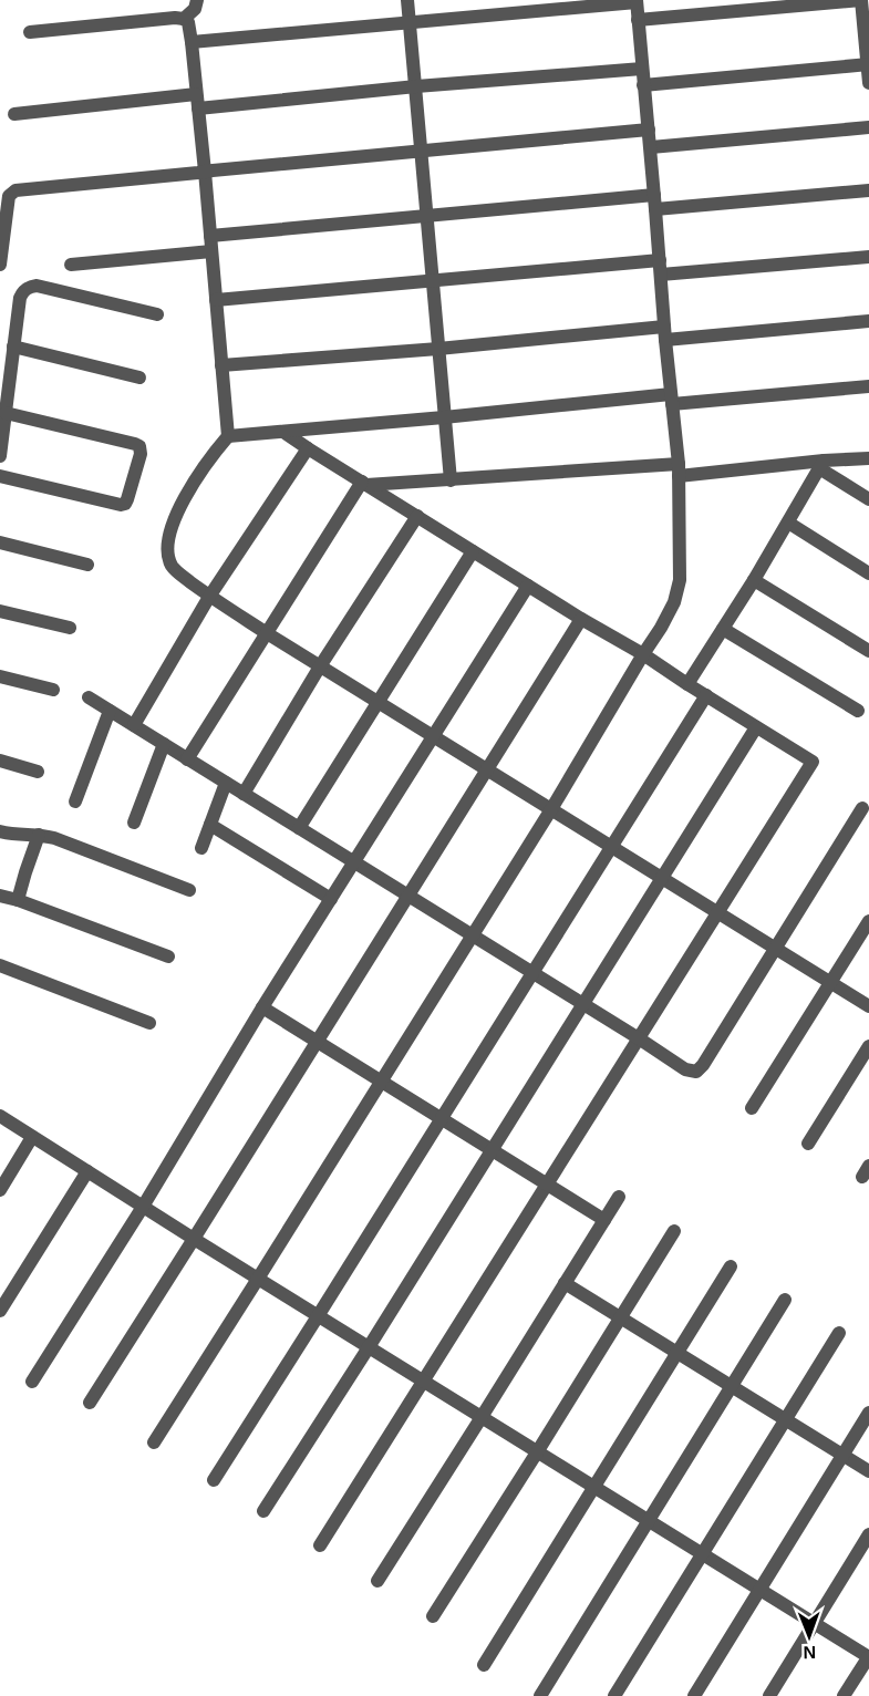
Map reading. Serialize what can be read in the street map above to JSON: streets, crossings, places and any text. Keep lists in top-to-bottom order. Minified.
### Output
{"north":"bottom"}
